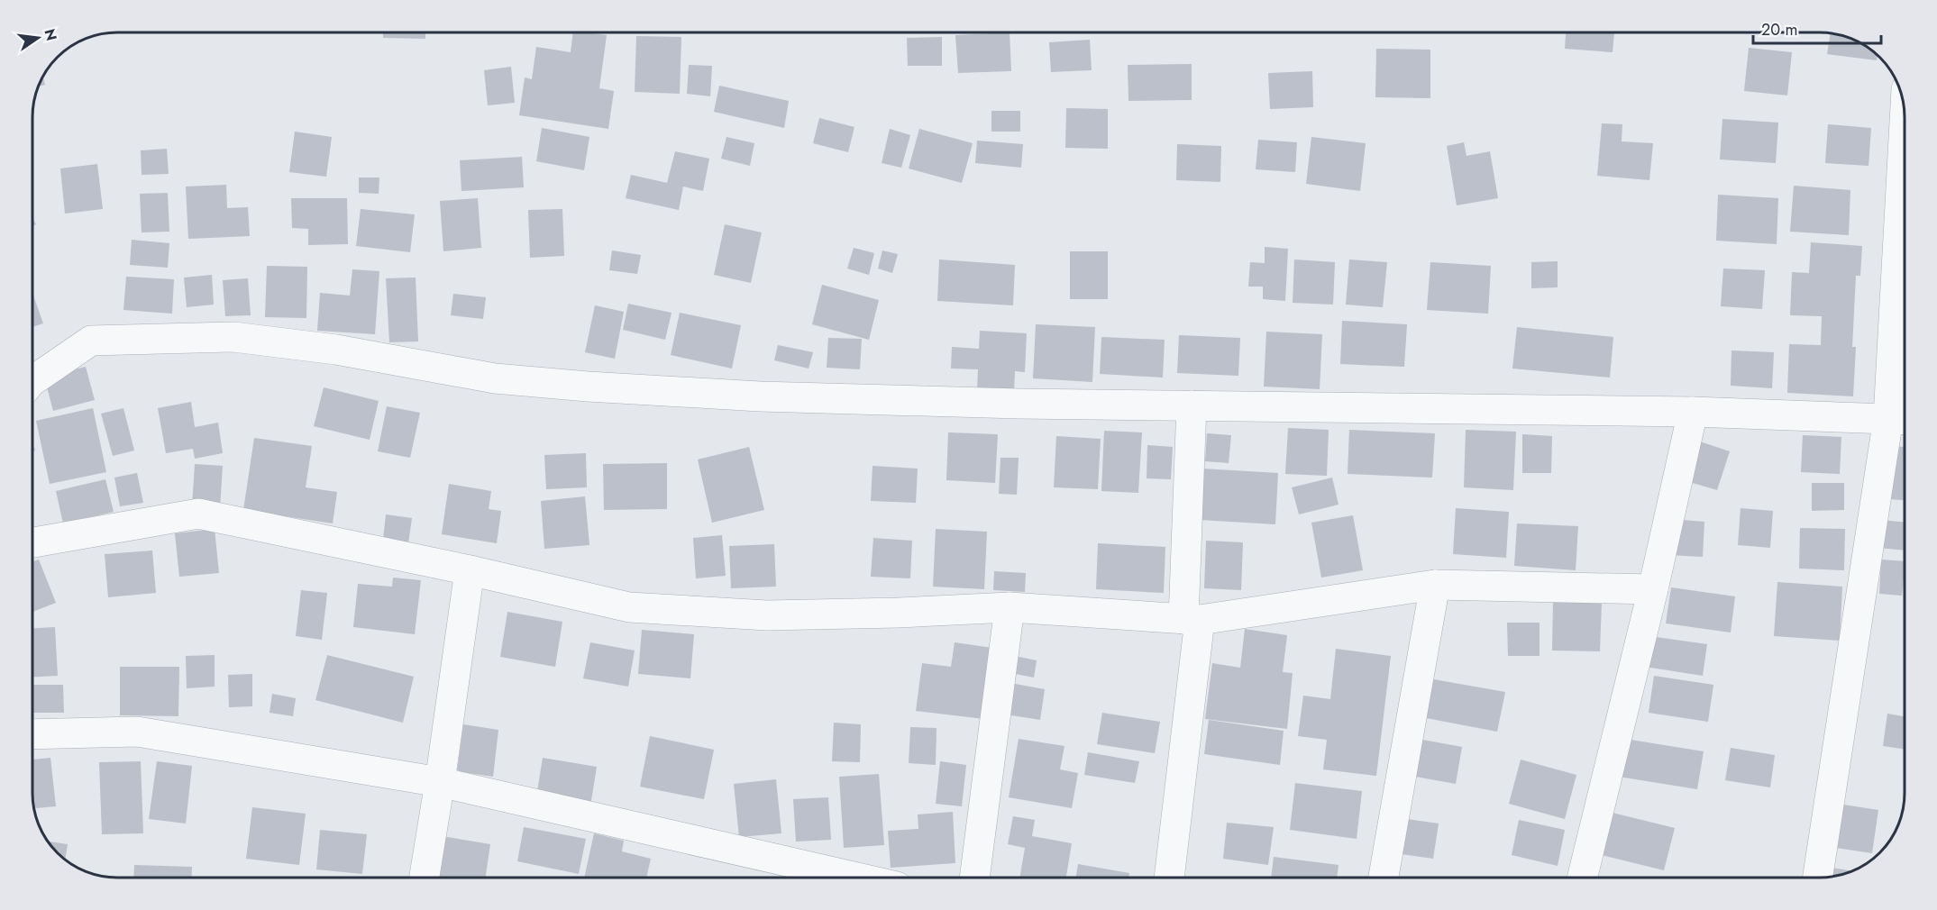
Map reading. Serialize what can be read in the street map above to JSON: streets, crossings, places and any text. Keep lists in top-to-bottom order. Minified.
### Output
{"scale_bar":"20 m","north":"right"}
